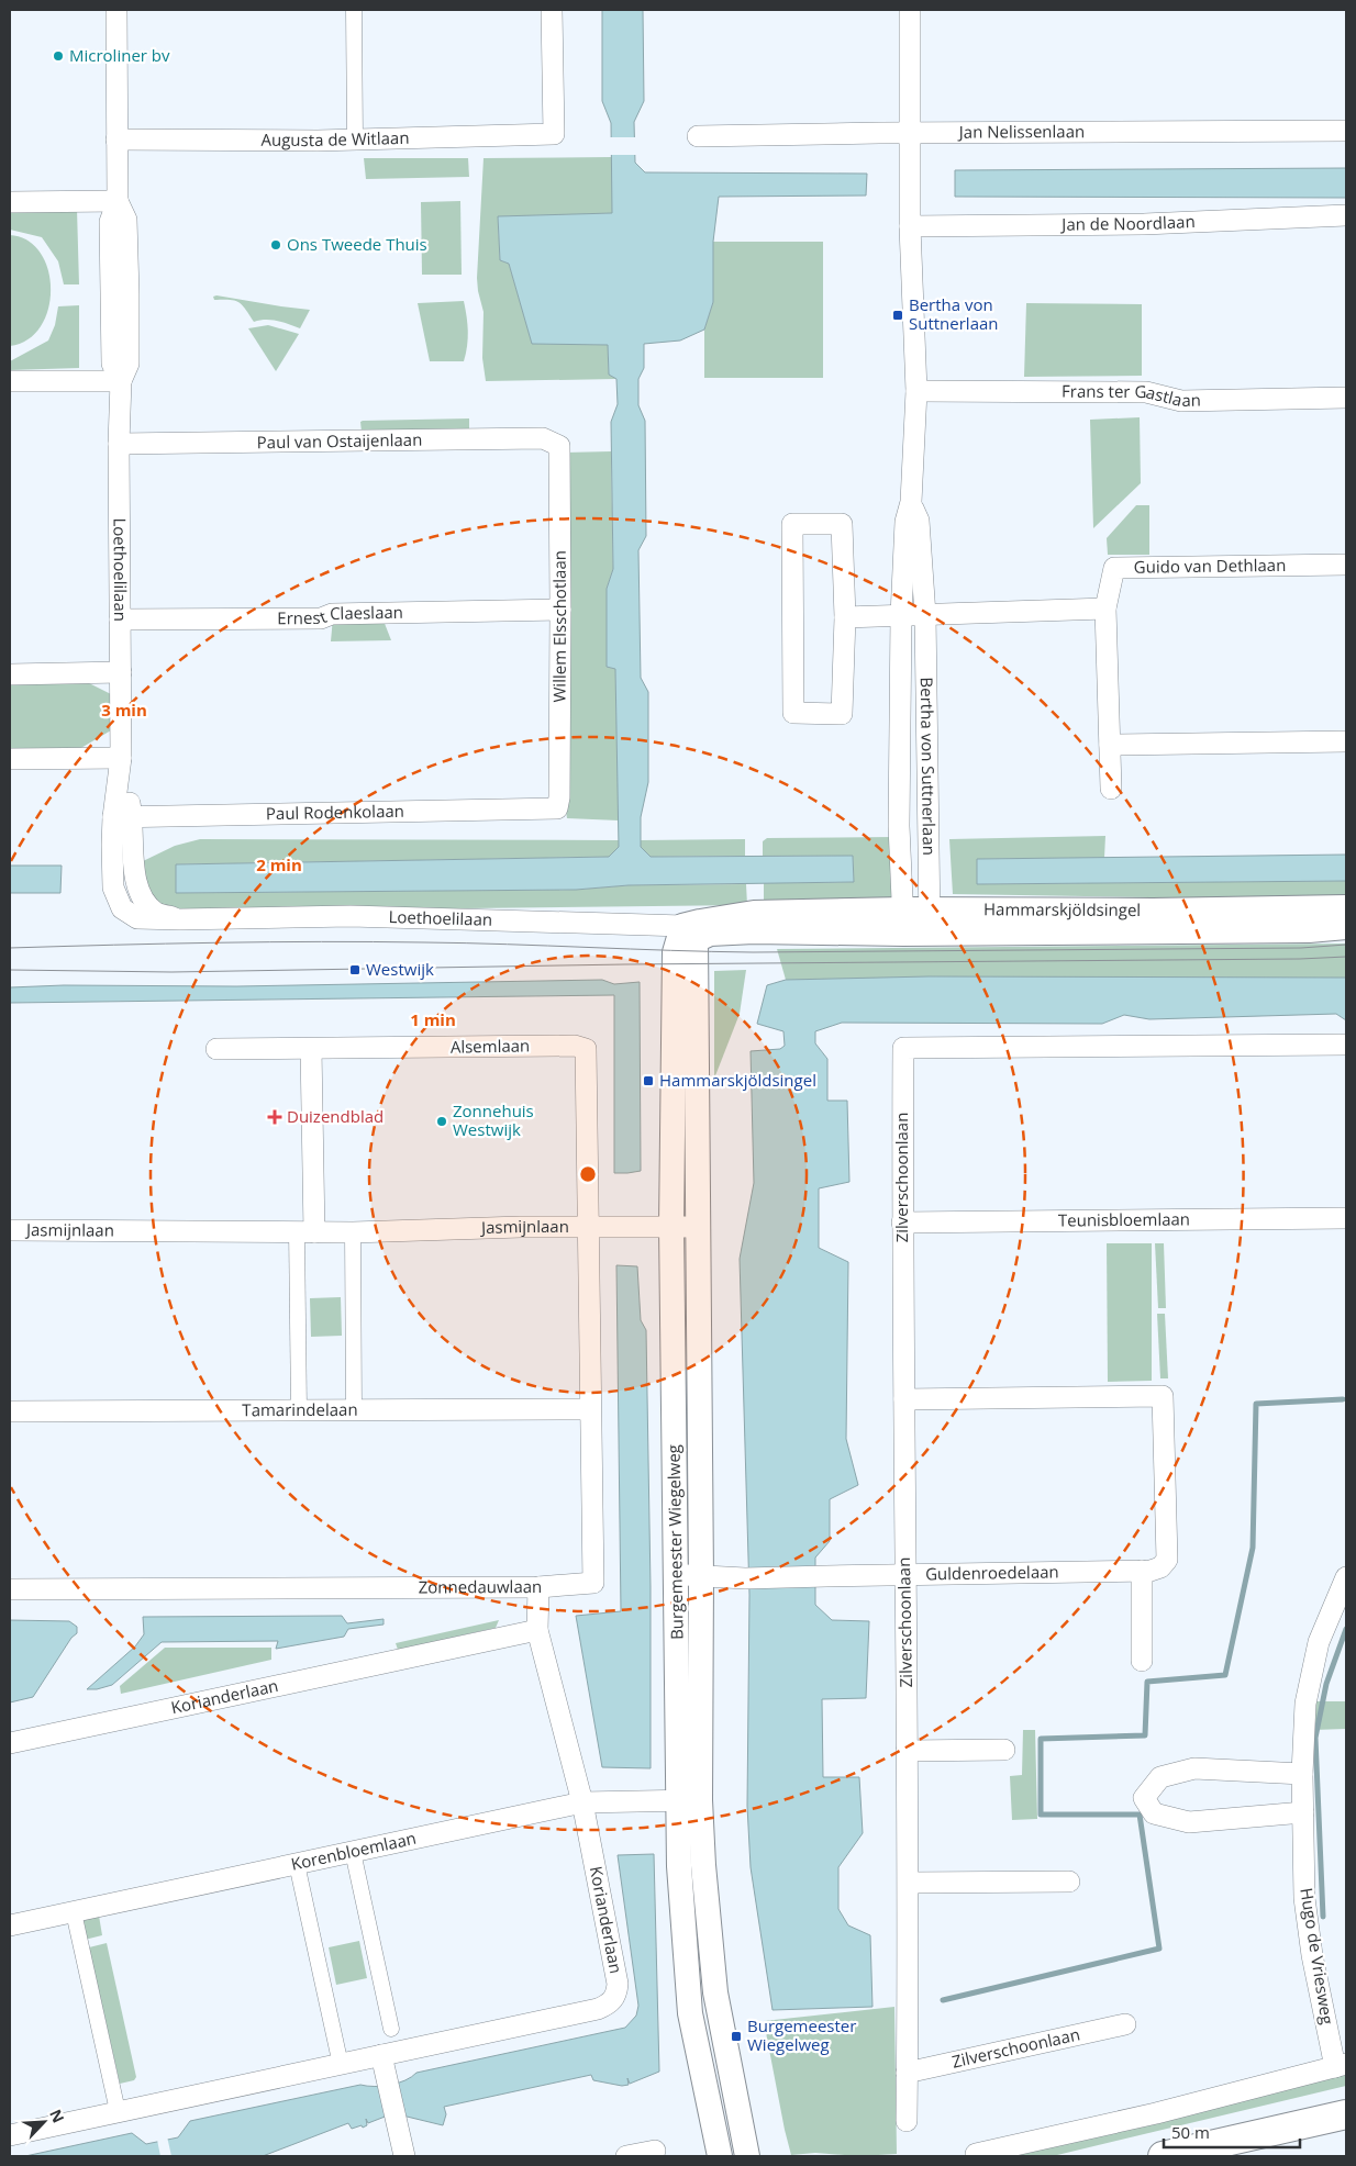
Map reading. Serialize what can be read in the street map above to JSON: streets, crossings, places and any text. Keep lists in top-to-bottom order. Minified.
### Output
{"streets":{"street":["Jan Nelissenlaan","Augusta de Witlaan","Jan de Noordlaan","Frans ter Gastlaan","Paul van Ostaijenlaan","Guido van Dethlaan","Loethoelilaan","Ernest Claeslaan","Willem Elsschotlaan","Bertha von Suttnerlaan","Paul Rodenkolaan","Hammarskjöldsingel","Alsemlaan","Zilverschoonlaan","Teunisbloemlaan","Jasmijnlaan","Tamarindelaan","Burgemeester Wiegelweg","Guldenroedelaan","Zonnedauwlaan","Korianderlaan","Korenbloemlaan","Hugo de Vriesweg"]},"crossings":[["Jan Nelissenlaan","Bertha von Suttnerlaan"],["Augusta de Witlaan","Loethoelilaan"],["Jan de Noordlaan","Bertha von Suttnerlaan"],["Frans ter Gastlaan","Bertha von Suttnerlaan"],["Paul van Ostaijenlaan","Loethoelilaan"],["Paul van Ostaijenlaan","Willem Elsschotlaan"],["Loethoelilaan","Ernest Claeslaan"],["Loethoelilaan","Paul Rodenkolaan"],["Loethoelilaan","Hammarskjöldsingel"],["Loethoelilaan","Burgemeester Wiegelweg"],["Ernest Claeslaan","Willem Elsschotlaan"],["Willem Elsschotlaan","Paul Rodenkolaan"],["Bertha von Suttnerlaan","Hammarskjöldsingel"],["Hammarskjöldsingel","Burgemeester Wiegelweg"],["Alsemlaan","Jasmijnlaan"],["Alsemlaan","Zonnedauwlaan"],["Zilverschoonlaan","Teunisbloemlaan"],["Zilverschoonlaan","Guldenroedelaan"],["Jasmijnlaan","Burgemeester Wiegelweg"],["Jasmijnlaan","Zonnedauwlaan"],["Tamarindelaan","Zonnedauwlaan"],["Burgemeester Wiegelweg","Guldenroedelaan"],["Burgemeester Wiegelweg","Korenbloemlaan"],["Zonnedauwlaan","Korianderlaan"],["Korianderlaan","Korenbloemlaan"]],"places":{"other":["Microliner bv","Ons Tweede Thuis","Zonnehuis Westwijk"],"transit":["Bertha von Suttnerlaan","Westwijk","Hammarskjöldsingel","Burgemeester Wiegelweg"],"health":["Duizendblad"]},"scale_bar":"50 m","north":"top right","rings":["3 min","2 min","1 min"]}
